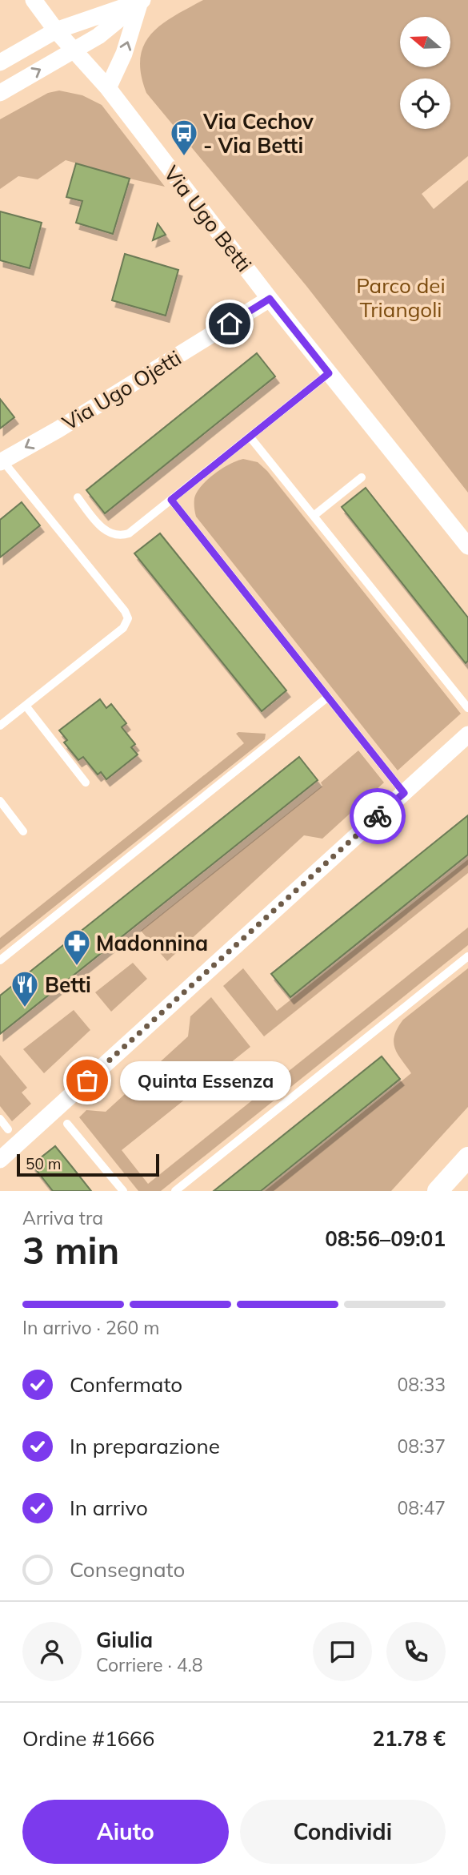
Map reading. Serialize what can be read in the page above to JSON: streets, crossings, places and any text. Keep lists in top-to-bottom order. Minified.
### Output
{"streets":{"street":["Via Ugo Betti","Via Ugo Ojetti"]},"crossings":[["Via Ugo Betti","Via Ugo Ojetti"]],"one_way":["Via Ugo Ojetti"],"parks":["Parco dei Triangoli"],"places":{"bus stop":["Via Cechov - Via Betti"],"pharmacy":["Madonnina"],"restaurant":["Betti"],"other":["Quinta Essenza"]},"scale_bar":"50 m","north":"left","page":{"bubble":"Quinta Essenza","scale":"50 m","heading":["3 min","Arriva tra","08:56–09:01"],"panel":["Giulia","Corriere · 4.8","Ordine #1666","21.78 €"],"bar":"In arrivo · 260 m","list":[["Confermato","08:33"],["In preparazione","08:37"],["In arrivo","08:47"],"Consegnato"],"buttons":["Aiuto","Condividi"]}}
